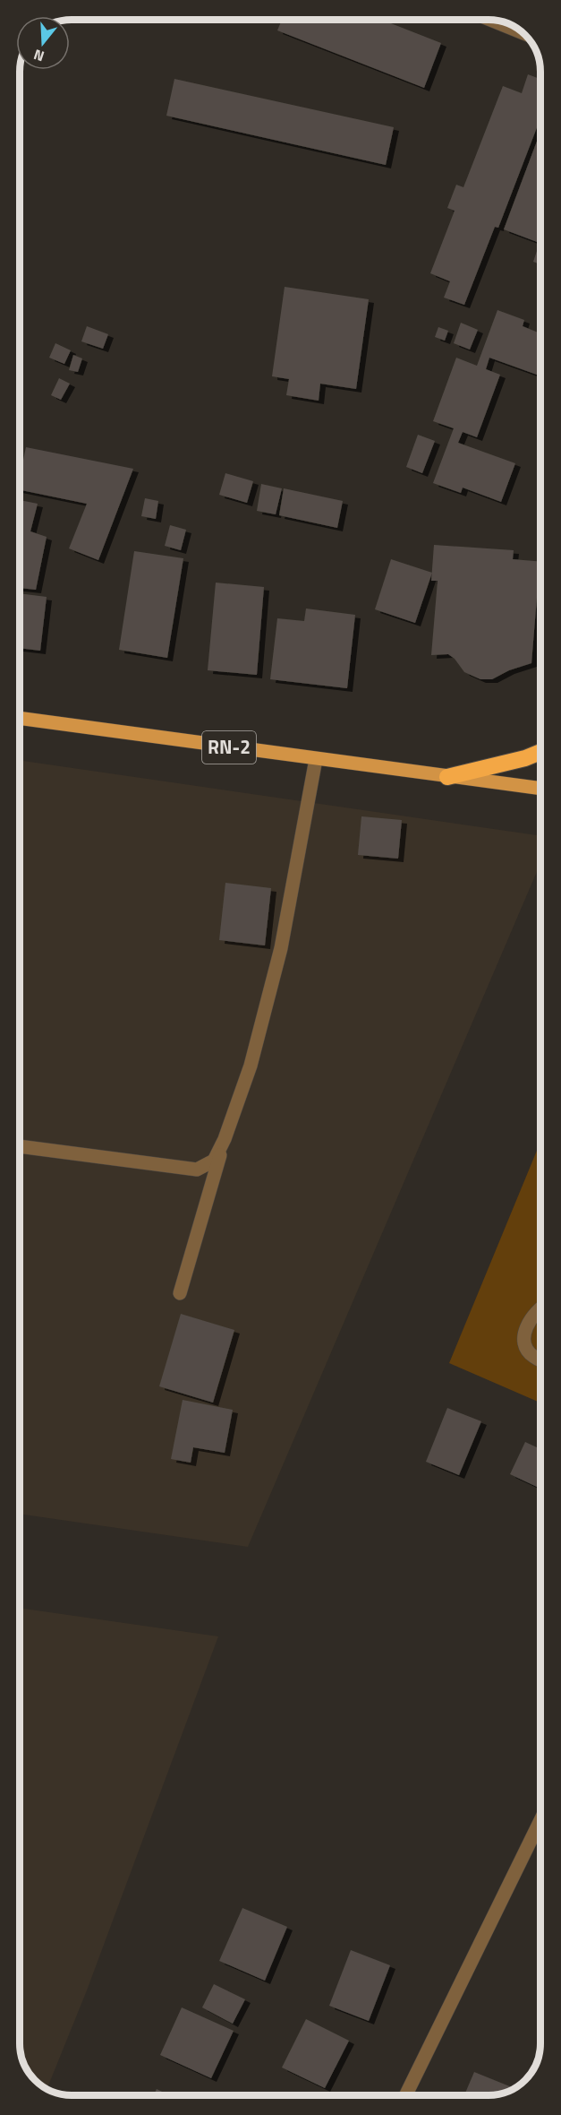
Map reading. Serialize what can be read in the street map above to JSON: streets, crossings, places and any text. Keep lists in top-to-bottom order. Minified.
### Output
{"streets":{"main road":["RN-2"]},"north":"bottom"}
